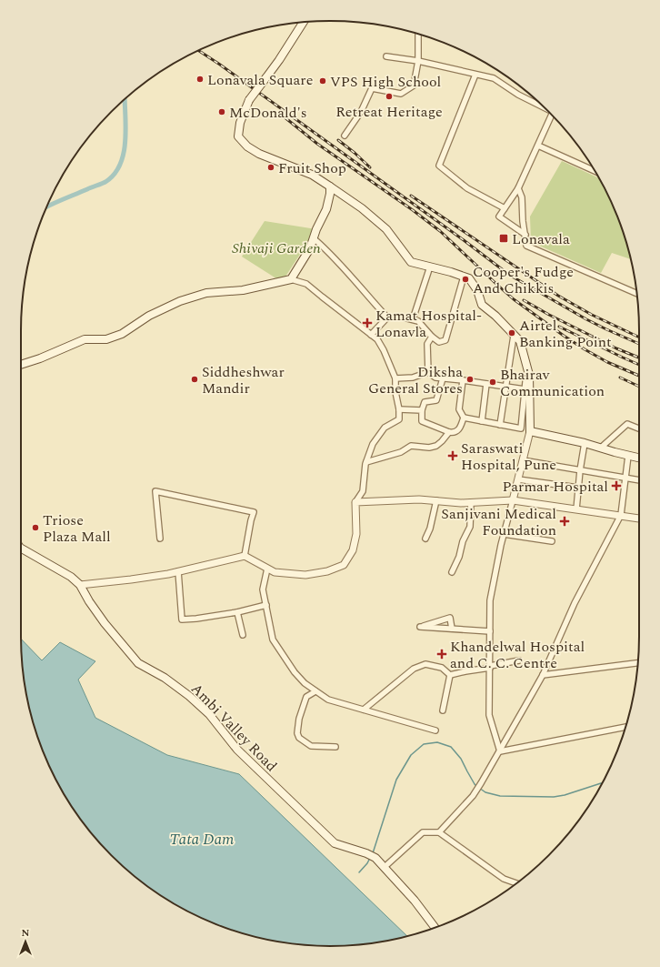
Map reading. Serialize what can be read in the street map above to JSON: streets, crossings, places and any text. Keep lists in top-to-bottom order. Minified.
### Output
{"streets":{"main road":["Ambi Valley Road"]},"water":["Tata Dam"],"parks":["Shivaji Garden"],"places":{"other":["Lonavala Square","VPS High School","Retreat Heritage","McDonald's","Fruit Shop","Cooper's Fudge And Chikkis","Airtel Banking Point","Siddheshwar Mandir","Diksha General Stores","Bhairav Communication","Triose Plaza Mall"],"transit":["Lonavala"],"health":["Kamat Hospital- Lonavla","Saraswati Hospital, Pune","Parmar Hospital","Sanjivani Medical Foundation","Khandelwal Hospital and C. C. Centre"]},"north":"top"}
